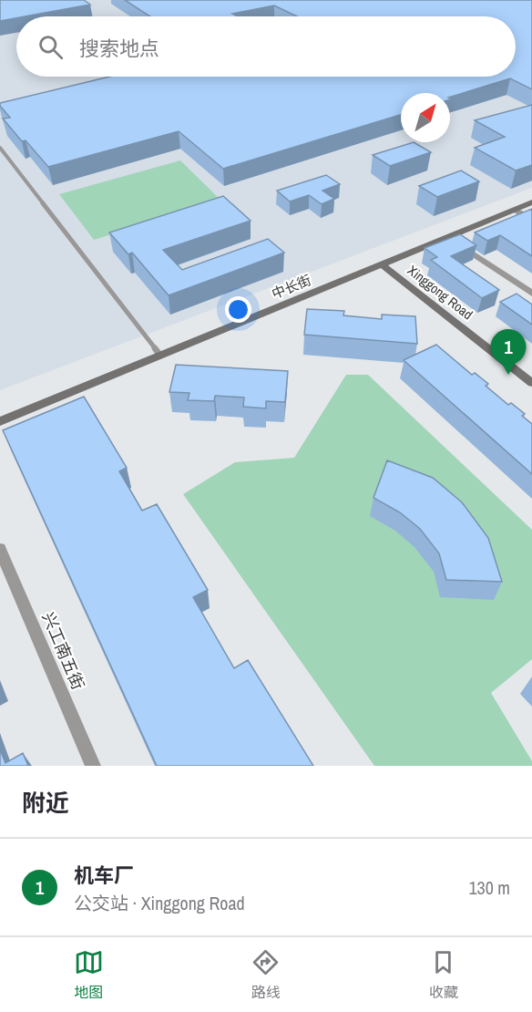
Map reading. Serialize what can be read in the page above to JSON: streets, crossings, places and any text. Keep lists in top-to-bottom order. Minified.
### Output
{"streets":{"street":["中长街","Xinggong Road","兴工南五街"]},"crossings":[["中长街","Xinggong Road"]],"north":"top right","page":{"search":"搜索地点","pins":"1","heading":"附近","list":[{"mark":"1","name":"机车厂","note":"公交站 · Xinggong Road","value":"130 m"}],"nav":["地图","路线","收藏"]}}
